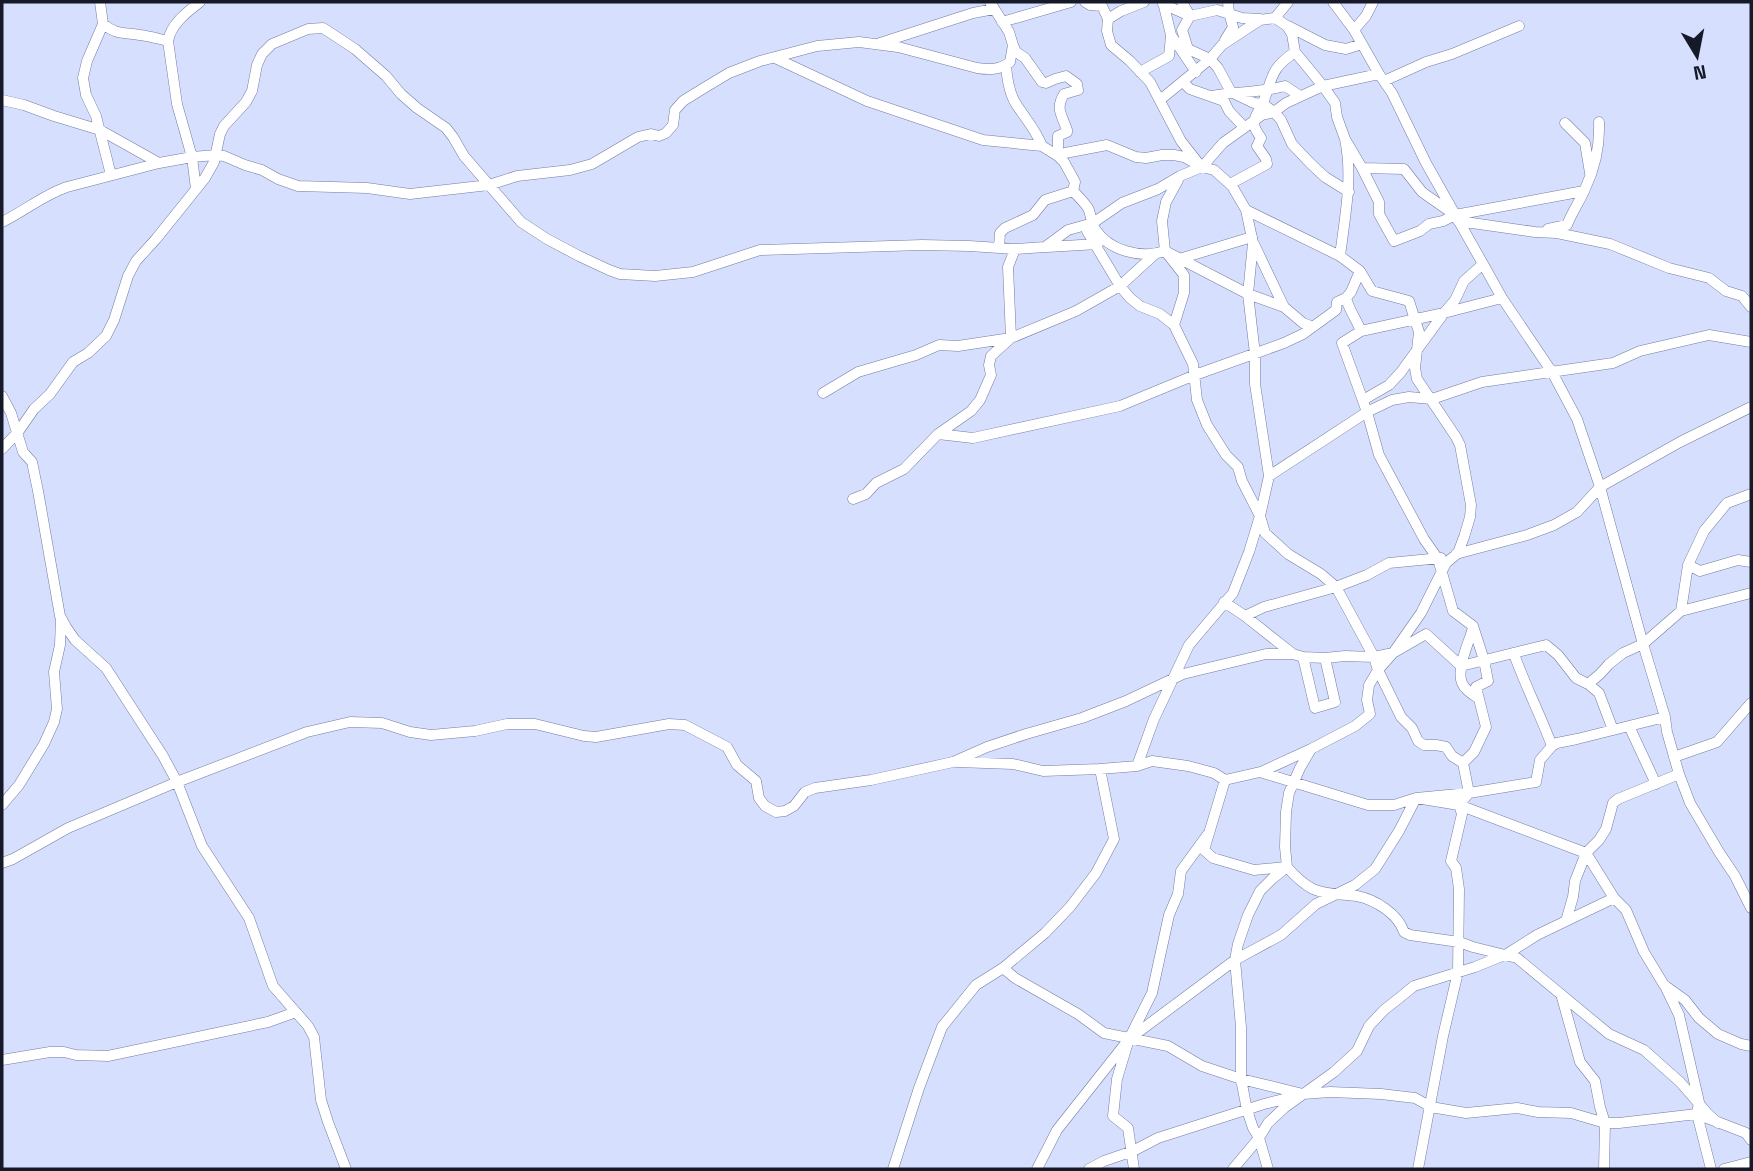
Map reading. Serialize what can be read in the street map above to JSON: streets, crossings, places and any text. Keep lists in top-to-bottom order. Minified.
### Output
{"north":"bottom"}
